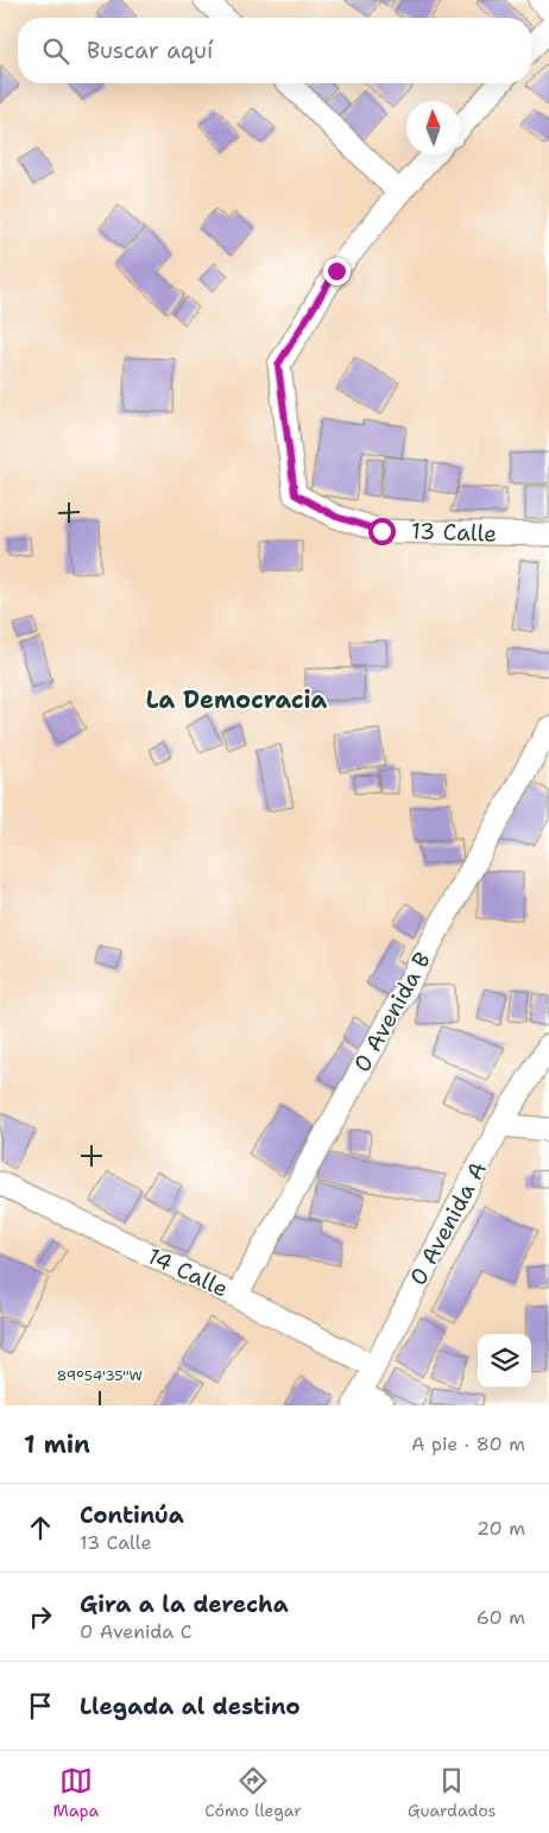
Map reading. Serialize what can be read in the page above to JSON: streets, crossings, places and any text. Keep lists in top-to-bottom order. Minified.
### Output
{"streets":{"street":["13 Calle","0 Avenida B","0 Avenida A","14 Calle"]},"crossings":[["0 Avenida B","14 Calle"],["0 Avenida A","14 Calle"]],"districts":["La Democracia"],"north":"top","page":{"search":"Buscar aquí","heading":["1 min","A pie · 80 m"],"list":[["Continúa","13 Calle","20 m"],["Gira a la derecha","0 Avenida C","60 m"],"Llegada al destino"],"nav":["Mapa","Cómo llegar","Guardados"]},"coordinates":["89°54'35\"W"]}
